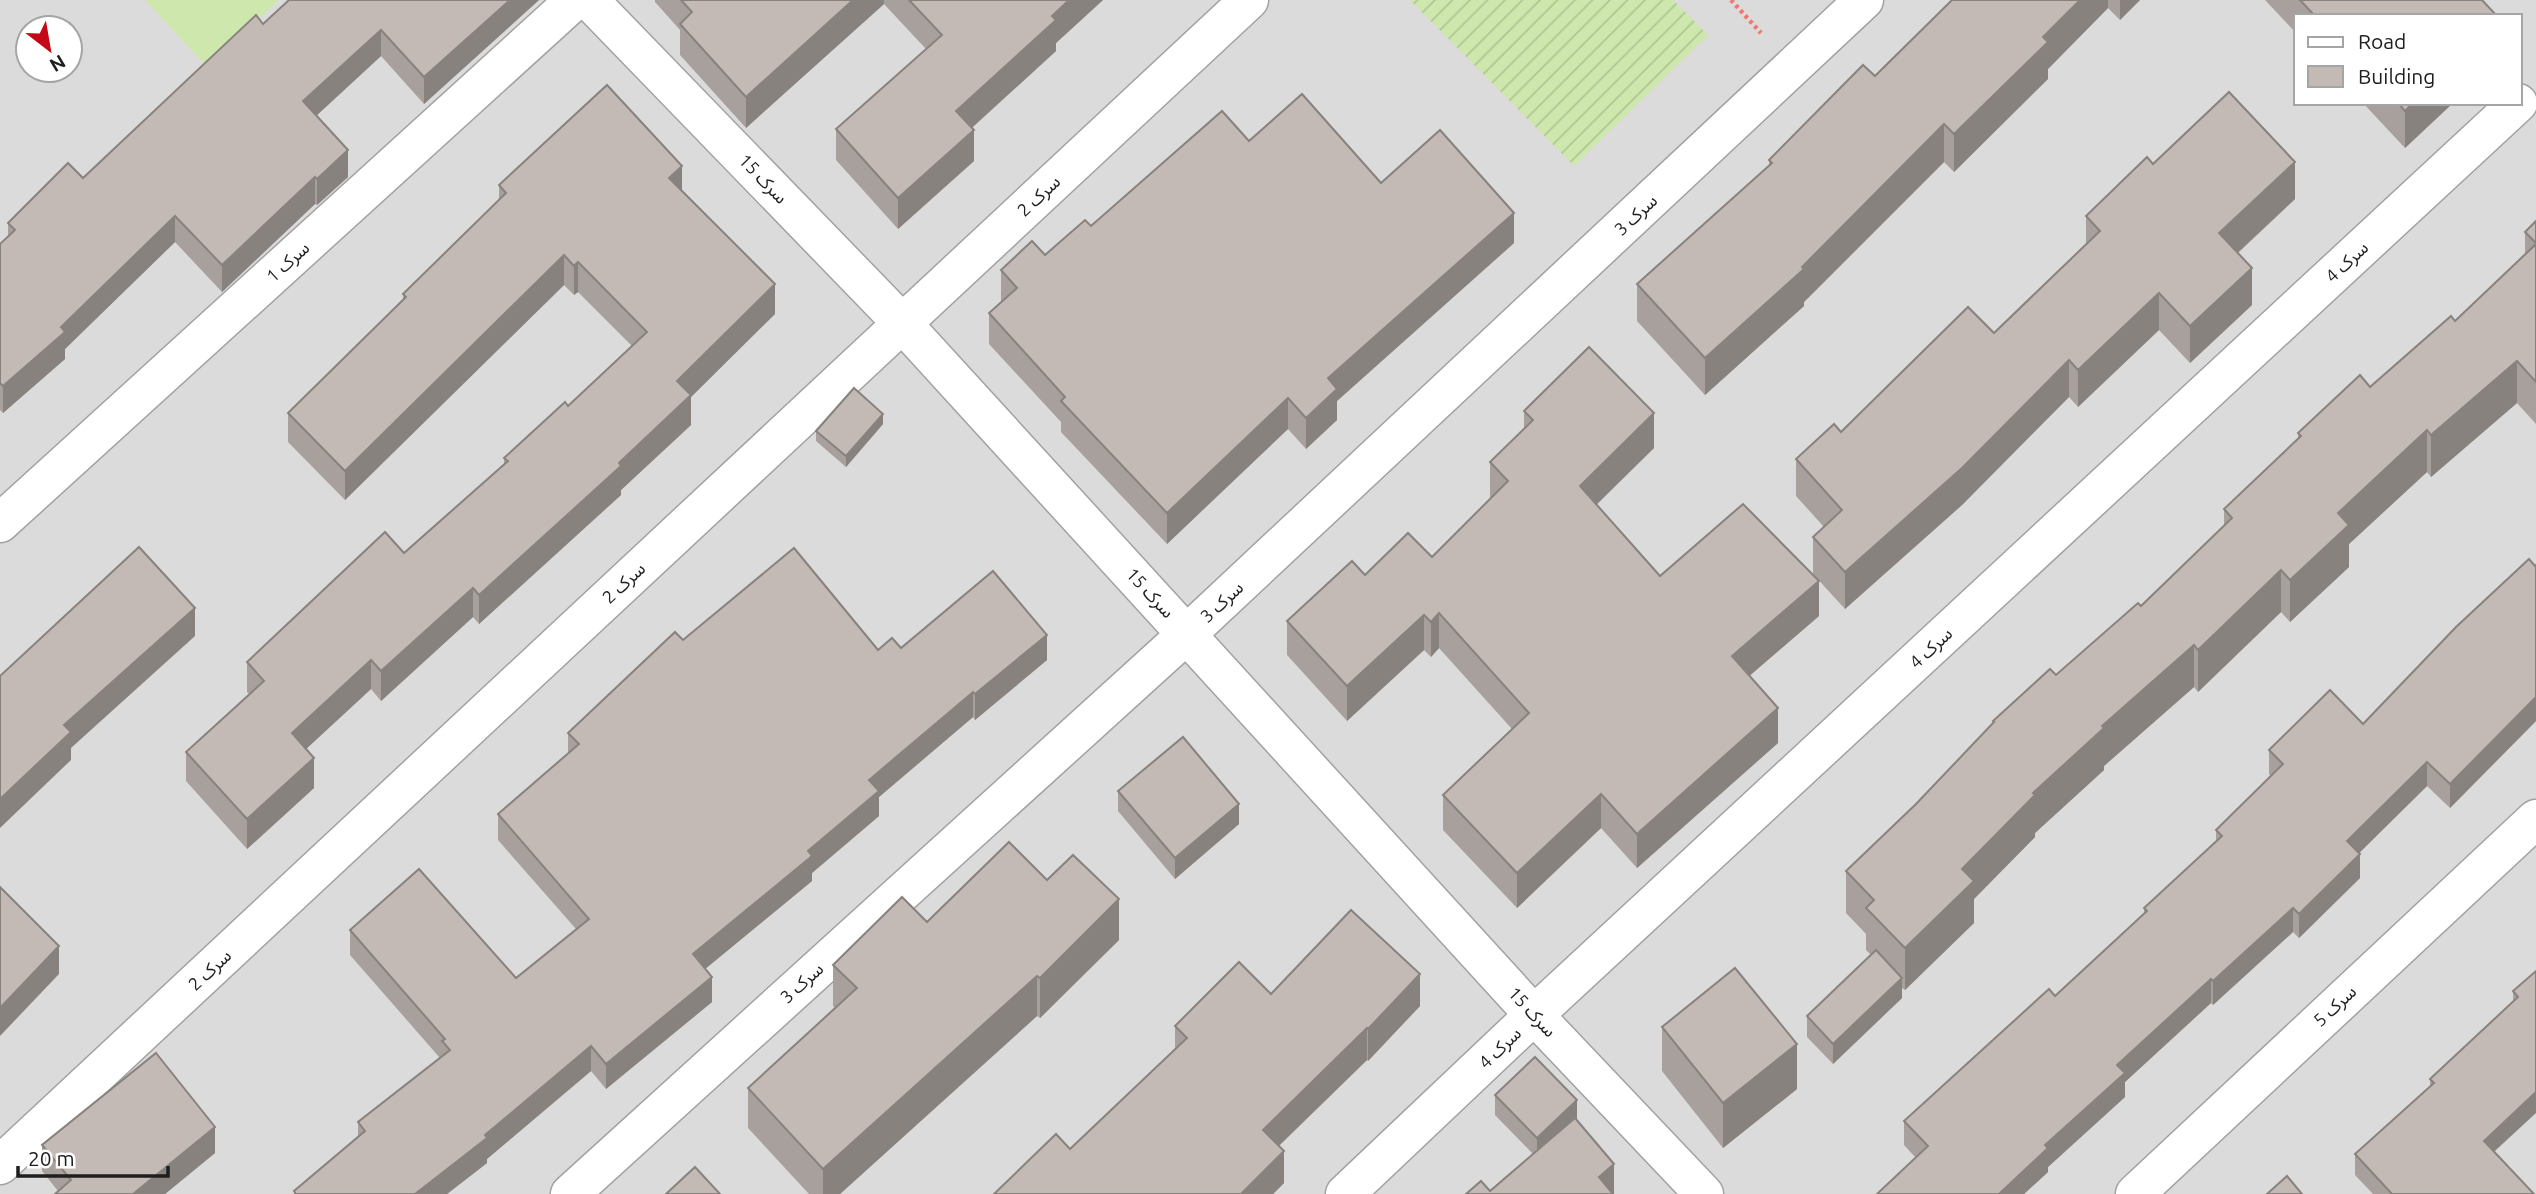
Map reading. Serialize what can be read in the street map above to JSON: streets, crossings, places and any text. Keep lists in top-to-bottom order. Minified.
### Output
{"streets":{"street":["سرک 15","سرک 2","سرک 3","سرک 1","سرک 4","سرک 5"]},"crossings":[["سرک 15","سرک 2"],["سرک 15","سرک 3"],["سرک 15","سرک 4"]],"legend":["Road","Building"],"scale_bar":"20 m","north":"bottom right"}
